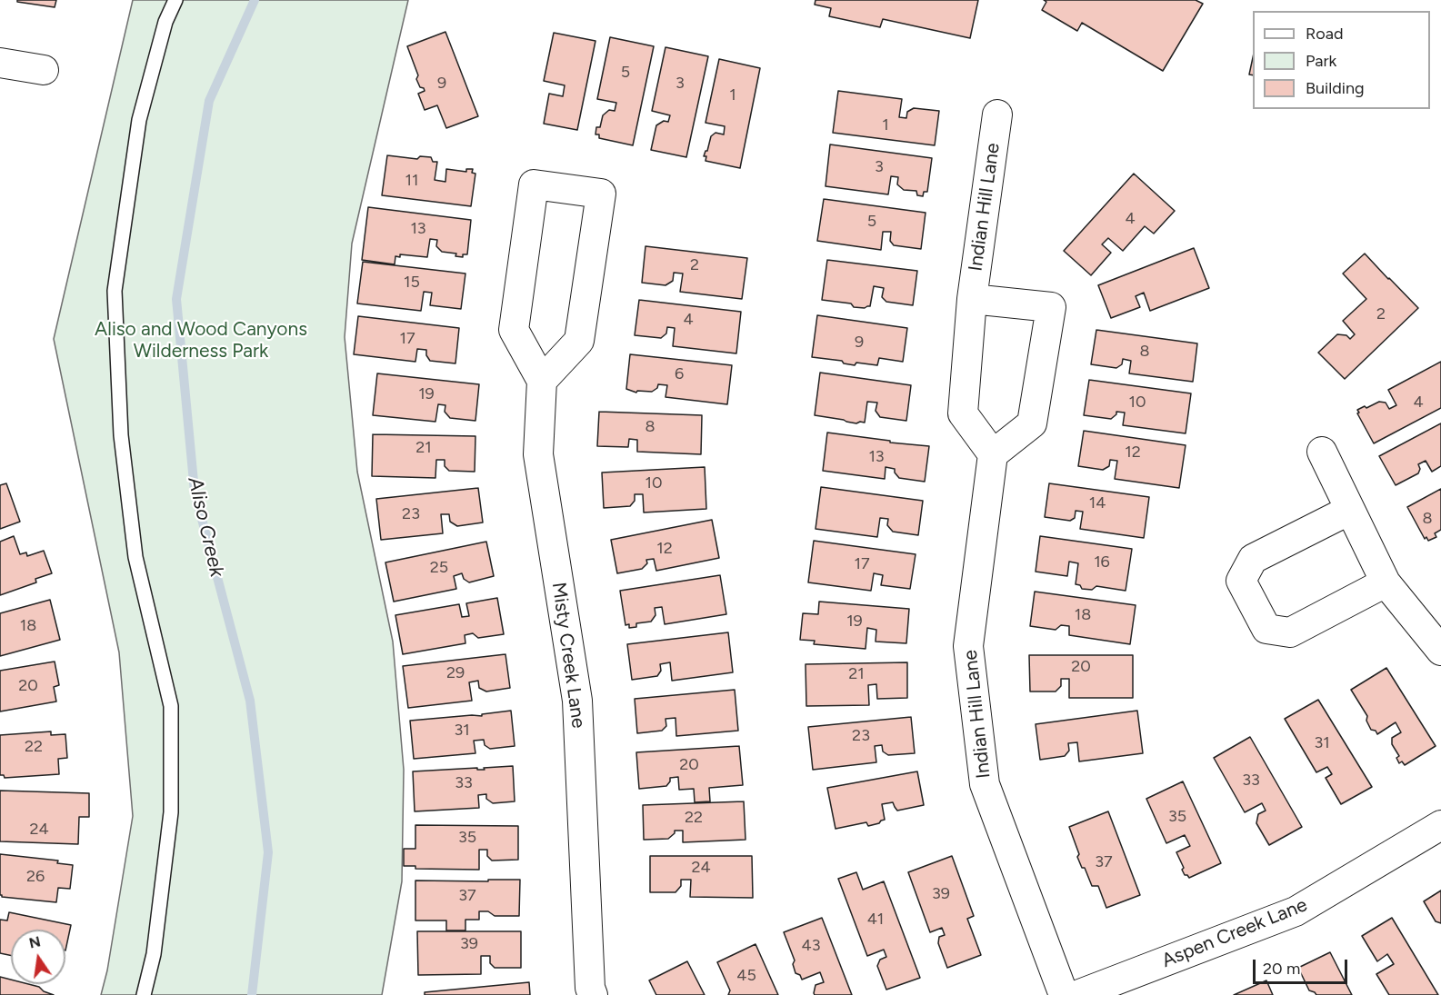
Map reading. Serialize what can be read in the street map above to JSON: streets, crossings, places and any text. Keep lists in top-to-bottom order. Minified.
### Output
{"streets":{"street":["Indian Hill Lane","Misty Creek Lane","Aspen Creek Lane"]},"water":["Aliso Creek"],"parks":["Aliso and Wood Canyons Wilderness Park"],"house_numbers":["5","9","3","1","1","3","11","4","5","13","2","15","2","4","17","9","8","6","19","10","4","8","21","12","13","10","14","23","8","12","16","17","25","18","19","18","20","29","21","20","31","23","31","22","20","33","33","35","22","24","35","37","24","26","39","37","41","39","43","45"],"legend":["Road","Park","Building"],"scale_bar":"20 m","north":"top"}
